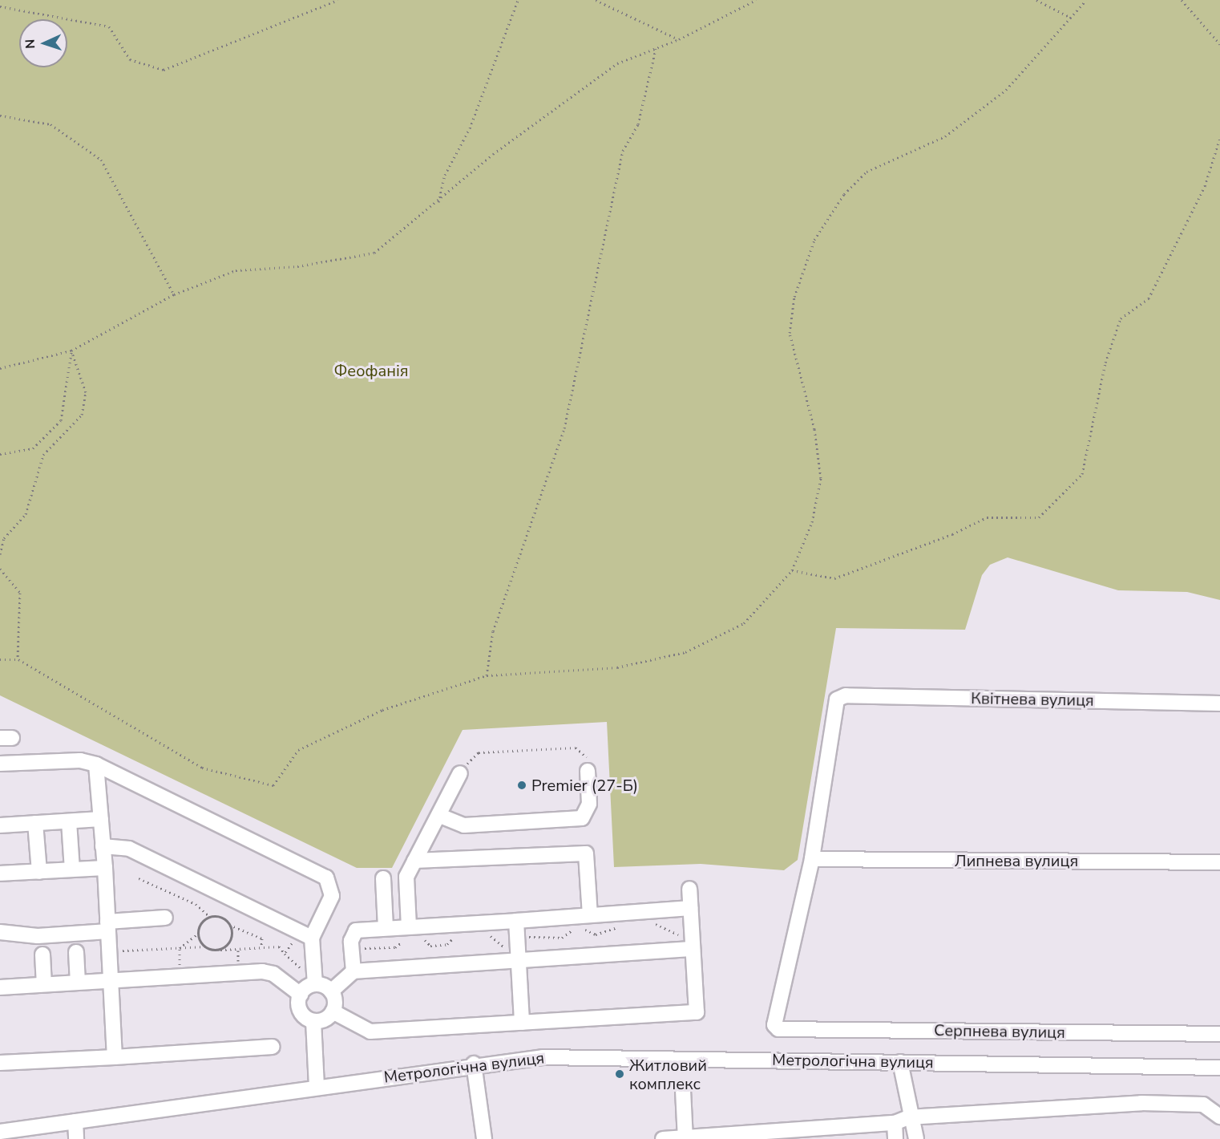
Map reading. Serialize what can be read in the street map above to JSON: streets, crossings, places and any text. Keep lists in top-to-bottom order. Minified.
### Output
{"streets":{"street":["Квітнева вулиця","Липнева вулиця","Серпнева вулиця","Метрологічна вулиця"]},"crossings":[["Квітнева вулиця","Липнева вулиця"],["Квітнева вулиця","Серпнева вулиця"],["Липнева вулиця","Серпнева вулиця"]],"parks":["Феофанія"],"places":["Premier (27-Б)","Житловий комплекс"],"north":"left"}
